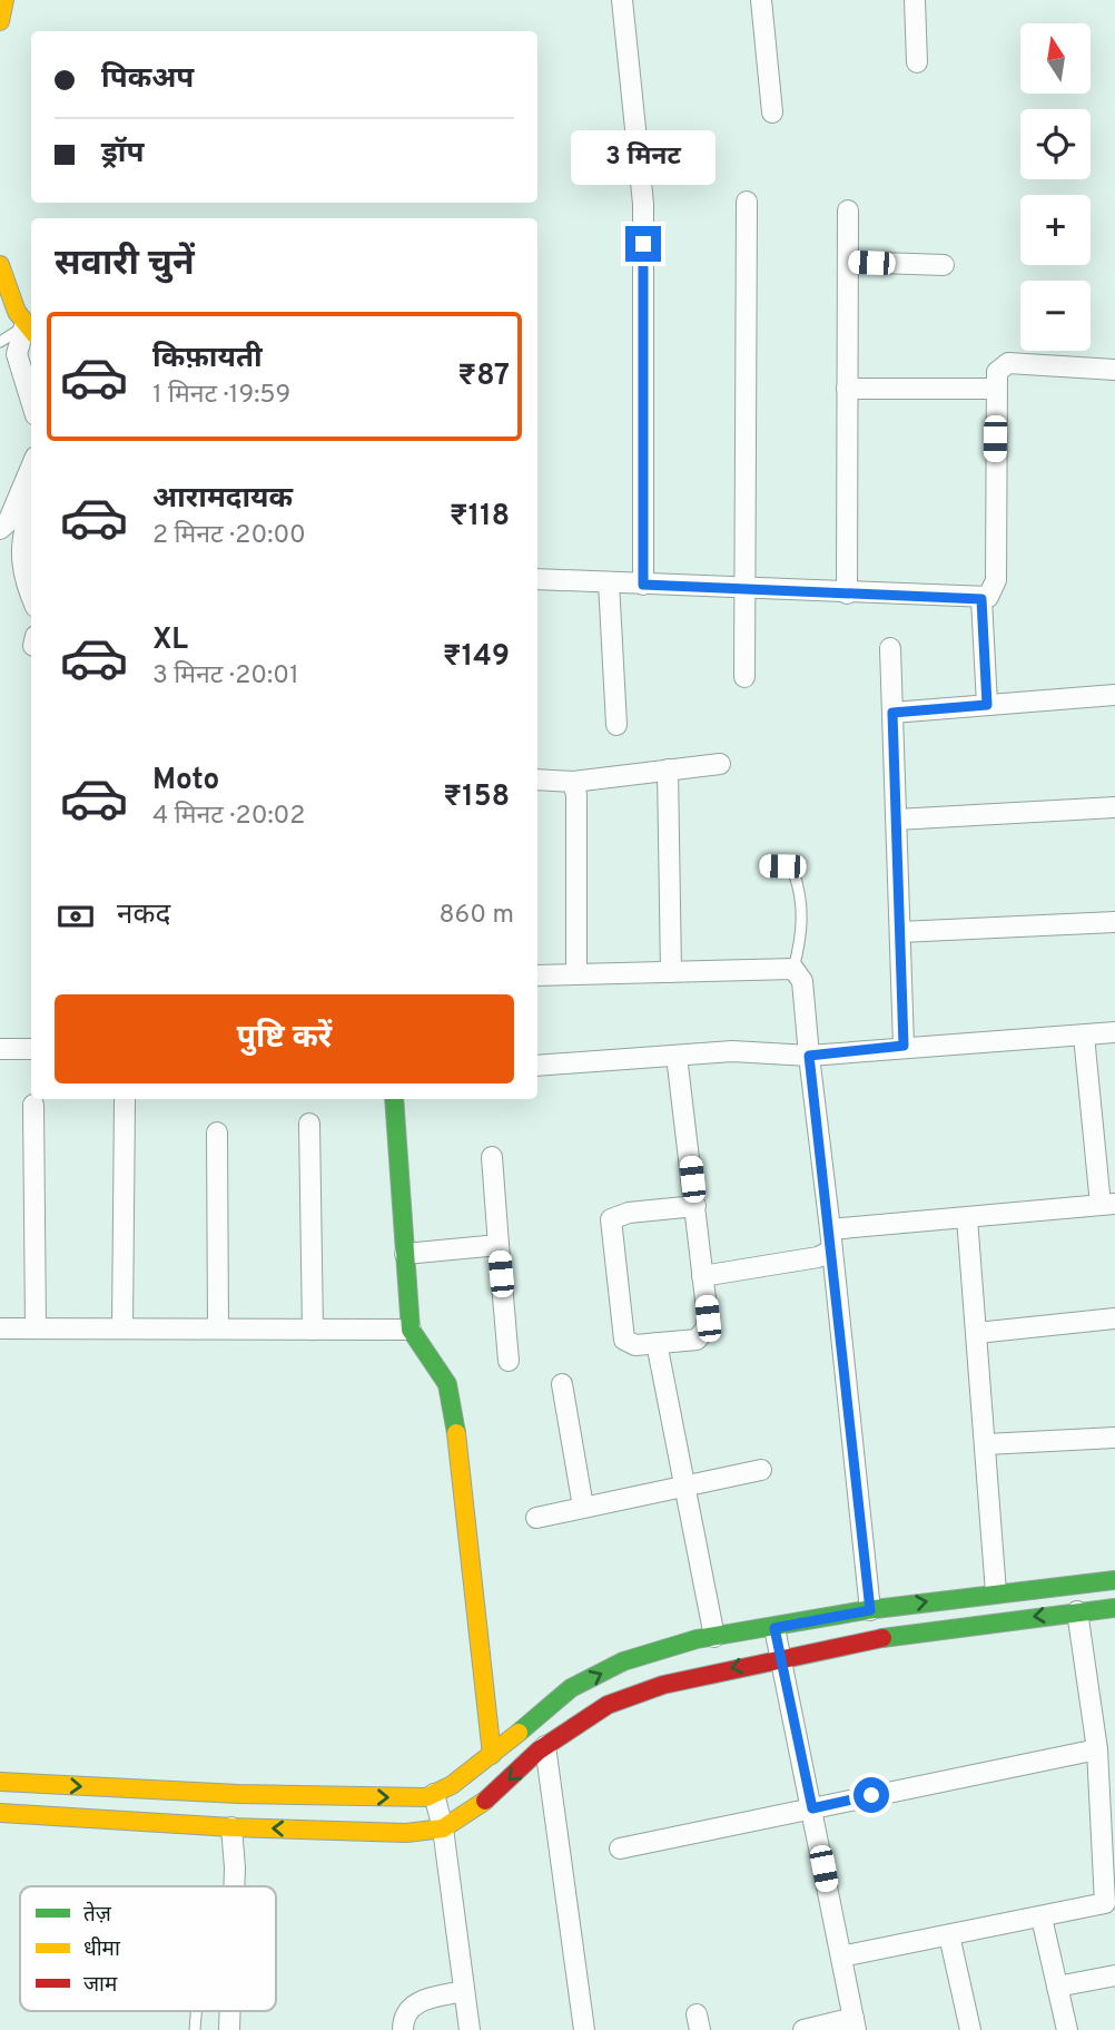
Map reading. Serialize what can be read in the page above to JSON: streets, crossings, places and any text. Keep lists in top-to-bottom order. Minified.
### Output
{"legend":["तेज़","धीमा","जाम"],"north":"top","page":{"map_buttons":["+","−"],"banner":["पिकअप","ड्रॉप"],"bubble":"3 मिनट","heading":"सवारी चुनें","list":[{"name":"किफ़ायती","note":"1 मिनट · 19:59","value":"₹87"},{"name":"आरामदायक","note":"2 मिनट · 20:00","value":"₹118"},{"name":"XL","note":"3 मिनट · 20:01","value":"₹149"},{"name":"Moto","note":"4 मिनट · 20:02","value":"₹158"}],"pay":["नकद","860 m"],"buttons":"पुष्टि करें"}}
